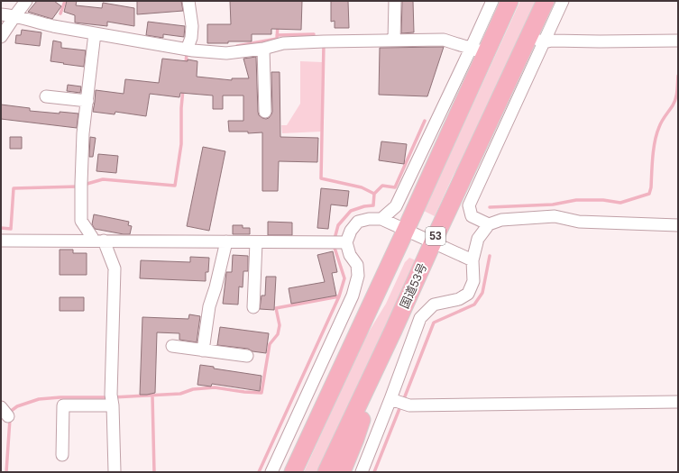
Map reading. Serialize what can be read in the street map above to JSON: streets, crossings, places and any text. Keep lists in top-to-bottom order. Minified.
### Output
{"streets":{"highway":["53","国道53号"]}}
